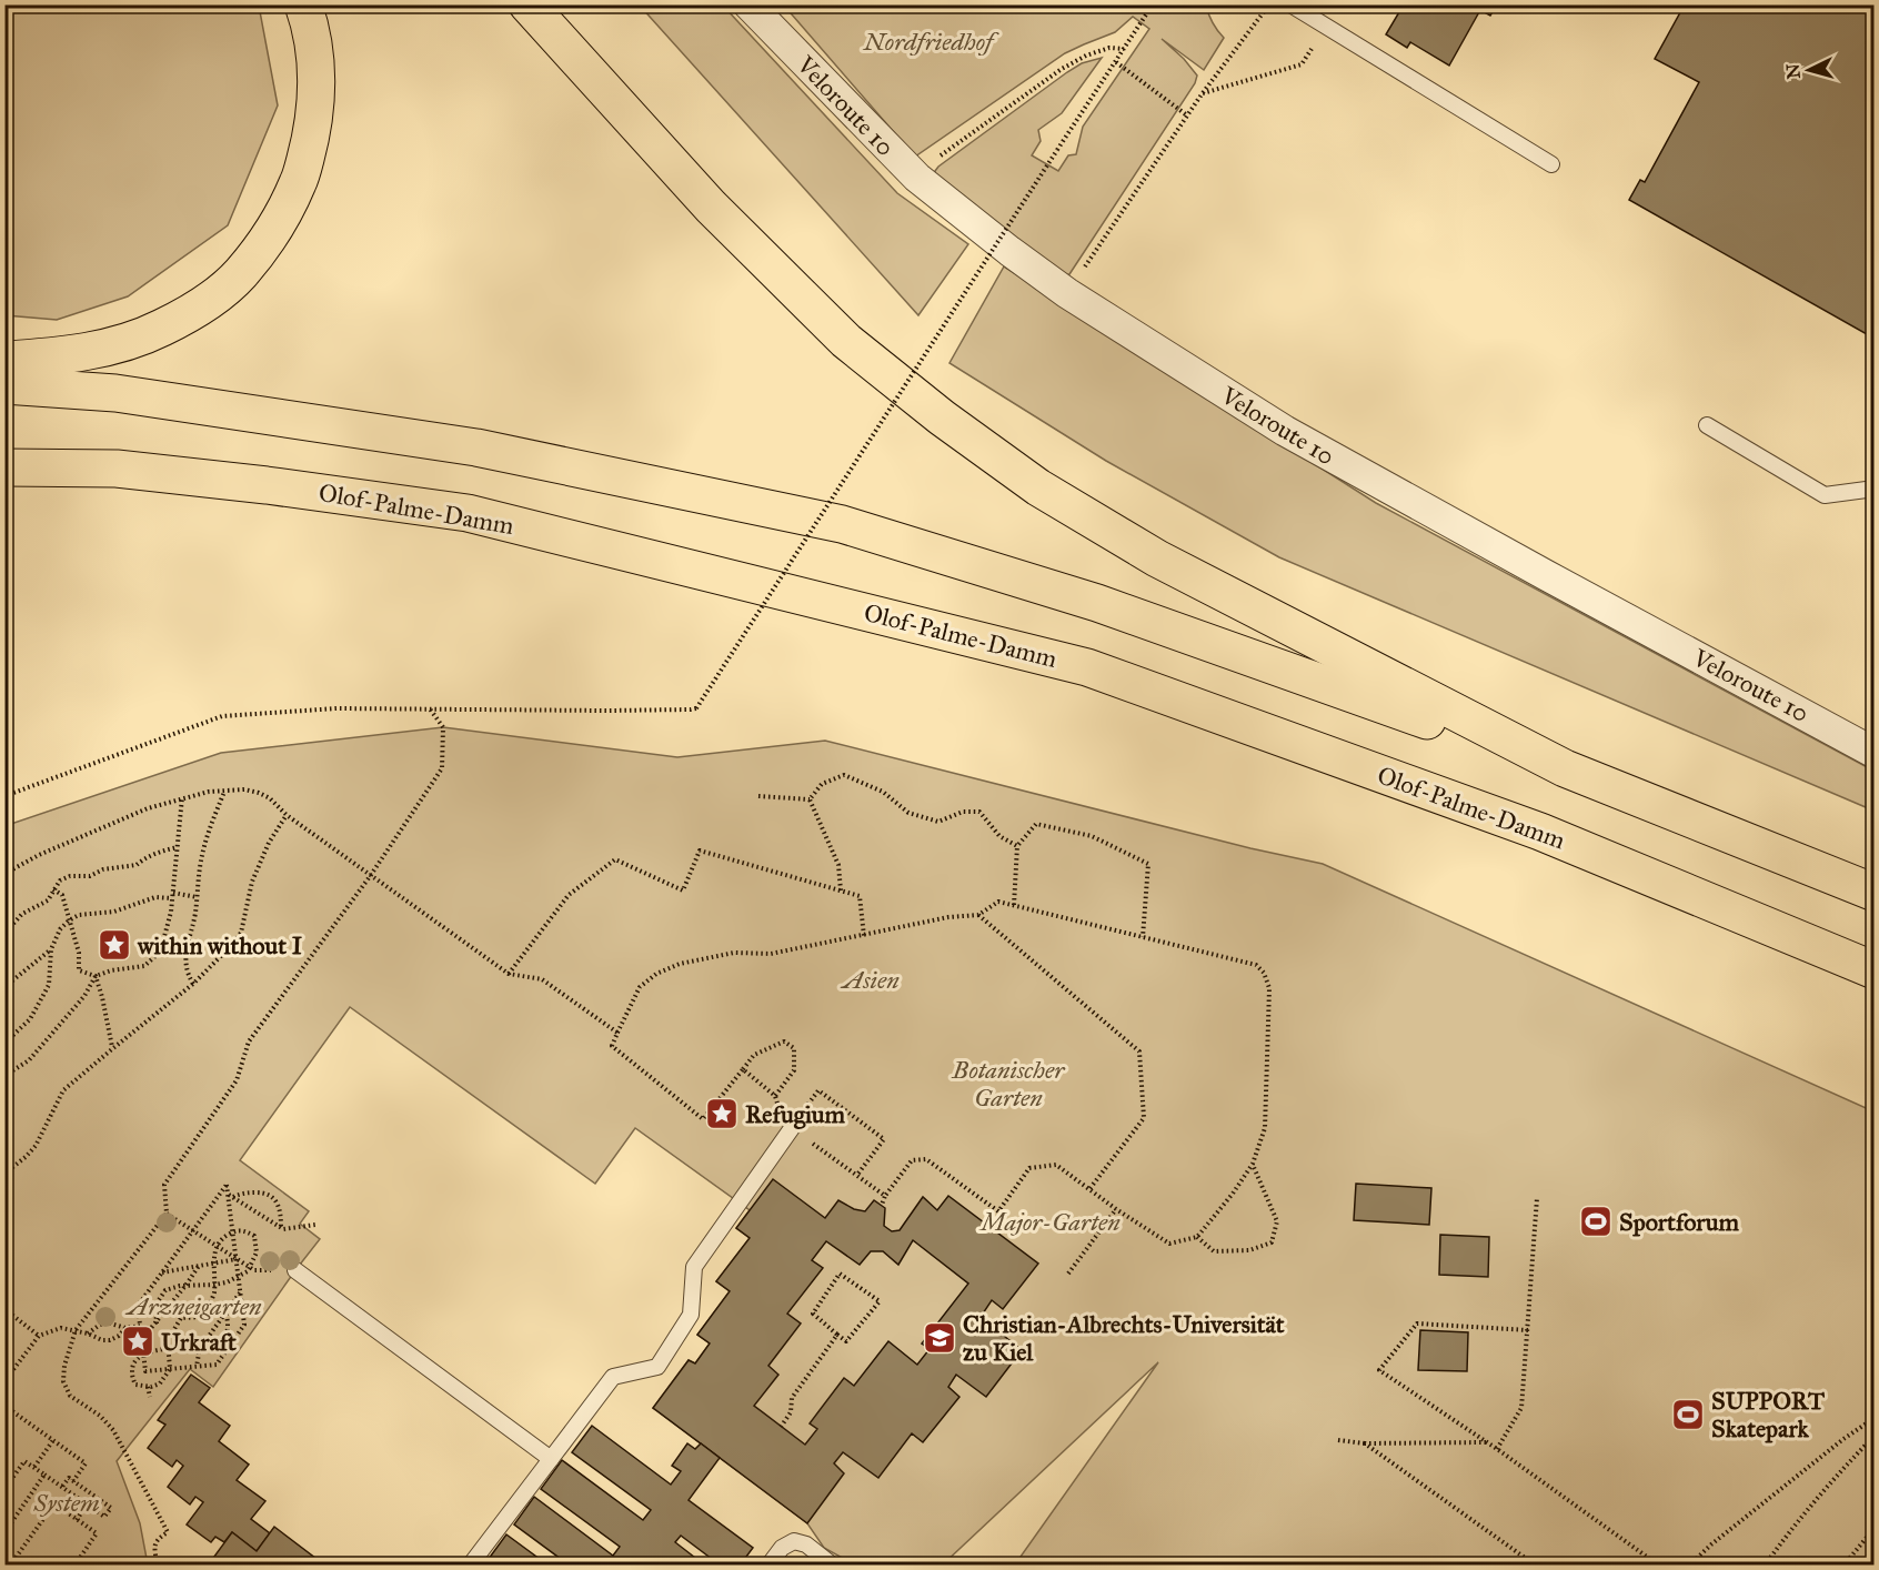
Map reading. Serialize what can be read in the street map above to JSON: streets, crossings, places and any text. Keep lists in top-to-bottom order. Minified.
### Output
{"streets":{"highway":["Olof-Palme-Damm"],"street":["Veloroute 10"]},"parks":["Nordfriedhof","Asien","Botanischer Garten","Major-Garten","Arzneigarten","System"],"places":{"place":["within without I","Refugium","Urkraft"],"sports":["Sportforum","SUPPORT Skatepark"],"school or university":["Christian-Albrechts-Universität zu Kiel"]},"north":"left"}
